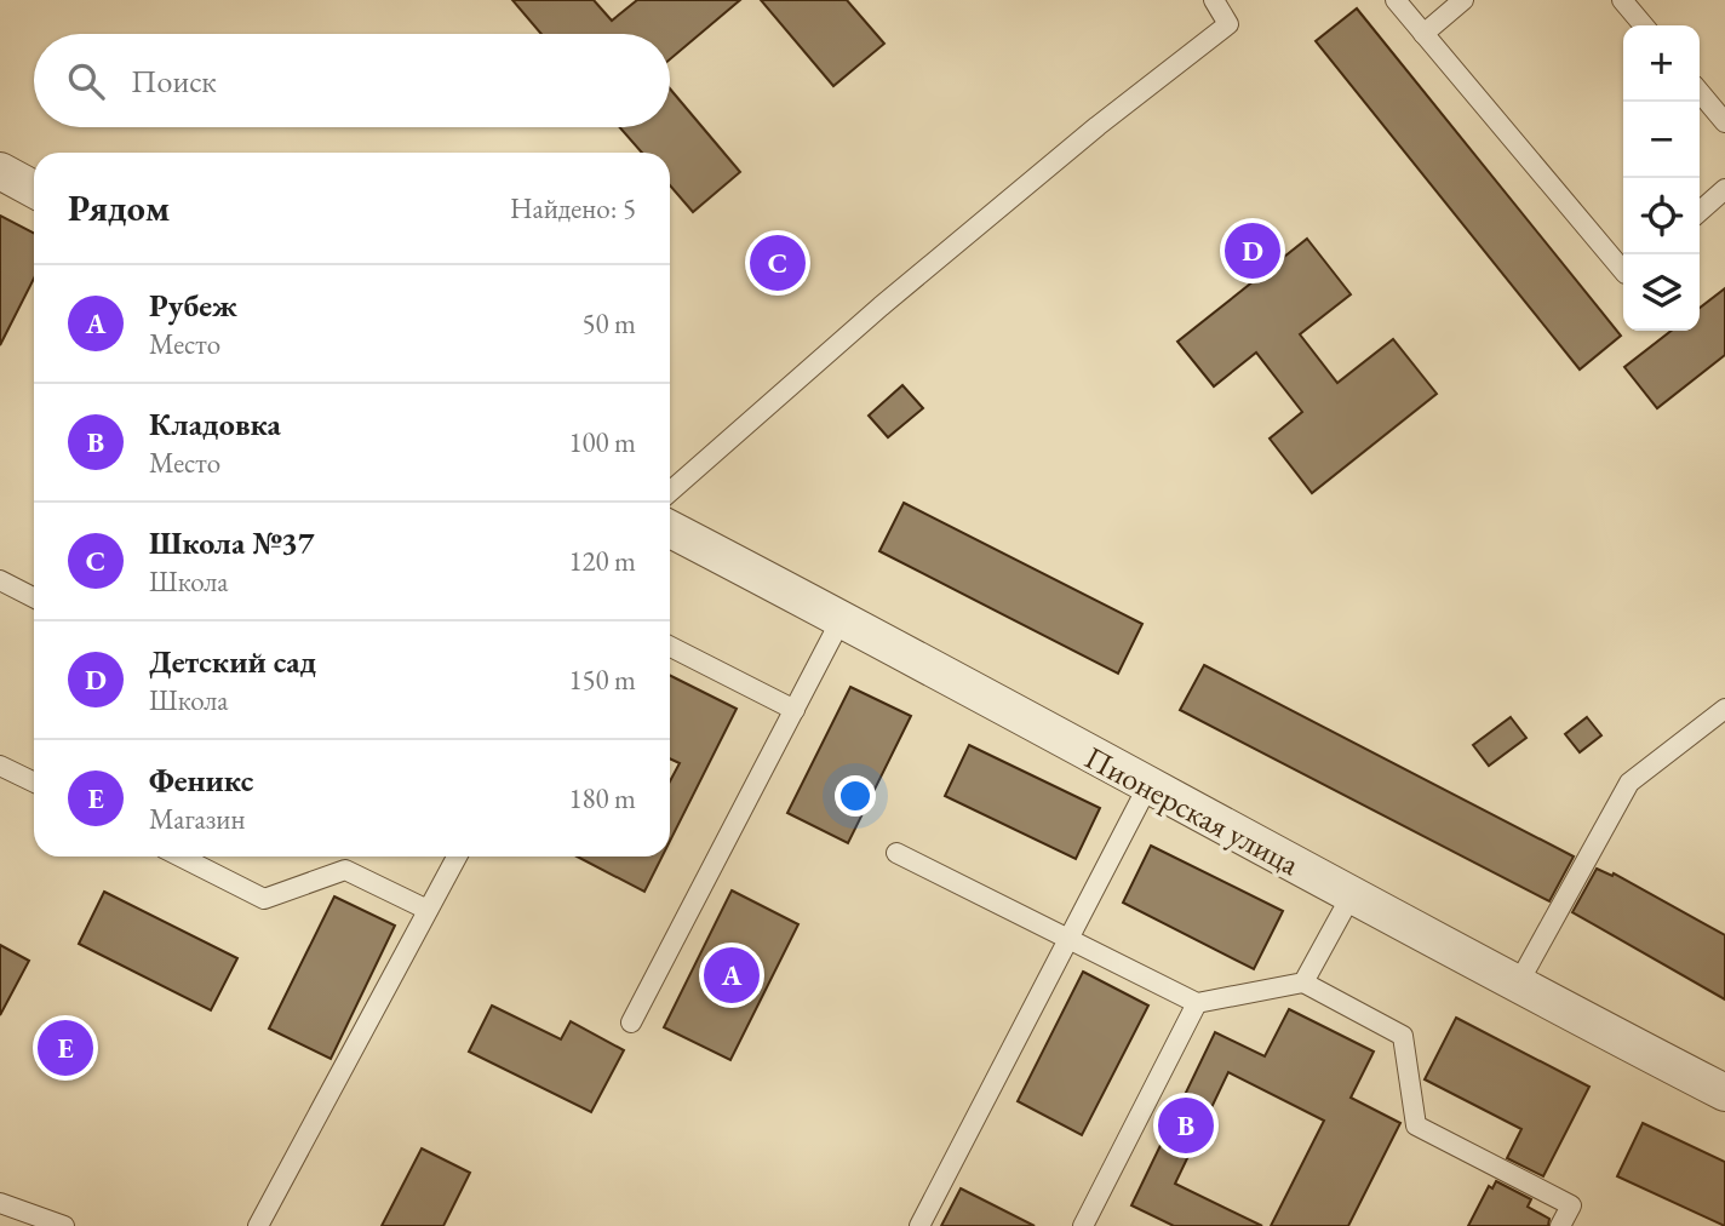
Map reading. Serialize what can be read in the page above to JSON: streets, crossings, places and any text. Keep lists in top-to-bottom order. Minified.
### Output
{"streets":{"street":["Пионерская улица"]},"page":{"map_buttons":["+","−"],"search":"Поиск","heading":["Рядом","Найдено: 5"],"pins":["D","C","A","E","B"],"list":[{"mark":"A","name":"Рубеж","note":"Место","value":"50 m"},{"mark":"B","name":"Кладовка","note":"Место","value":"100 m"},{"mark":"C","name":"Школа №37","note":"Школа","value":"120 m"},{"mark":"D","name":"Детский сад","note":"Школа","value":"150 m"},{"mark":"E","name":"Феникс","note":"Магазин","value":"180 m"}]}}
